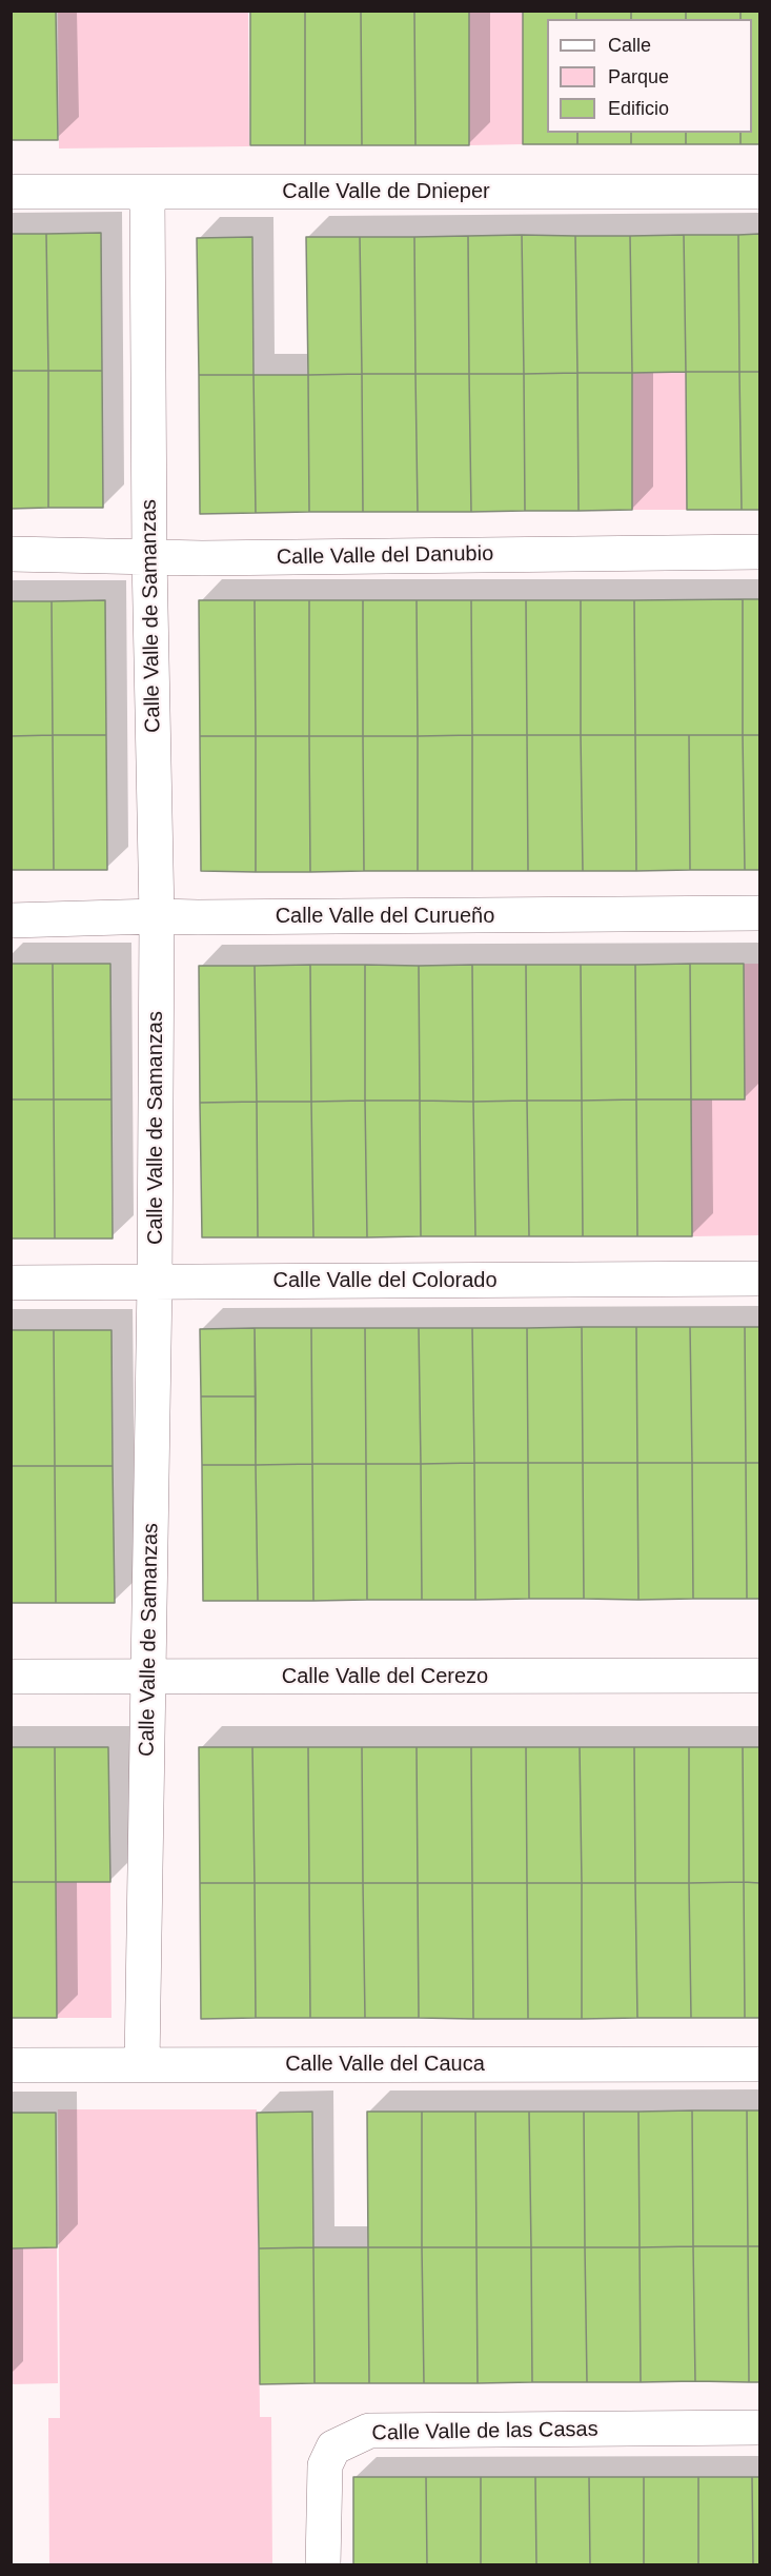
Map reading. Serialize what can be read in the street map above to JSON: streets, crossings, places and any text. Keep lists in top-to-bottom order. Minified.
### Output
{"streets":{"street":["Calle Valle de Dnieper","Calle Valle del Danubio","Calle Valle de Samanzas","Calle Valle del Curueño","Calle Valle del Colorado","Calle Valle del Cerezo","Calle Valle del Cauca","Calle Valle de las Casas"]},"crossings":[["Calle Valle de Dnieper","Calle Valle de Samanzas"],["Calle Valle del Danubio","Calle Valle de Samanzas"],["Calle Valle de Samanzas","Calle Valle del Curueño"],["Calle Valle de Samanzas","Calle Valle del Colorado"],["Calle Valle de Samanzas","Calle Valle del Cerezo"],["Calle Valle de Samanzas","Calle Valle del Cauca"]],"legend":["Calle","Parque","Edificio"]}
